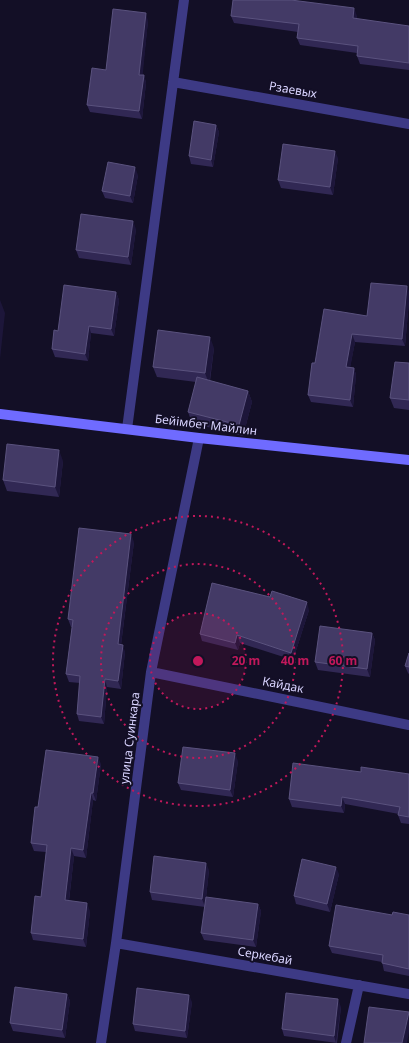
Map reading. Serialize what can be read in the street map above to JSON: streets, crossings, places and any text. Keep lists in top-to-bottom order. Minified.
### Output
{"streets":{"street":["Рзаевых","Бейімбет Майлин","Кайдак","улица Суинкара","Серкебай"]},"crossings":[["Бейімбет Майлин","улица Суинкара"],["Кайдак","улица Суинкара"],["улица Суинкара","Серкебай"]],"rings":["20 m","40 m","60 m"]}
